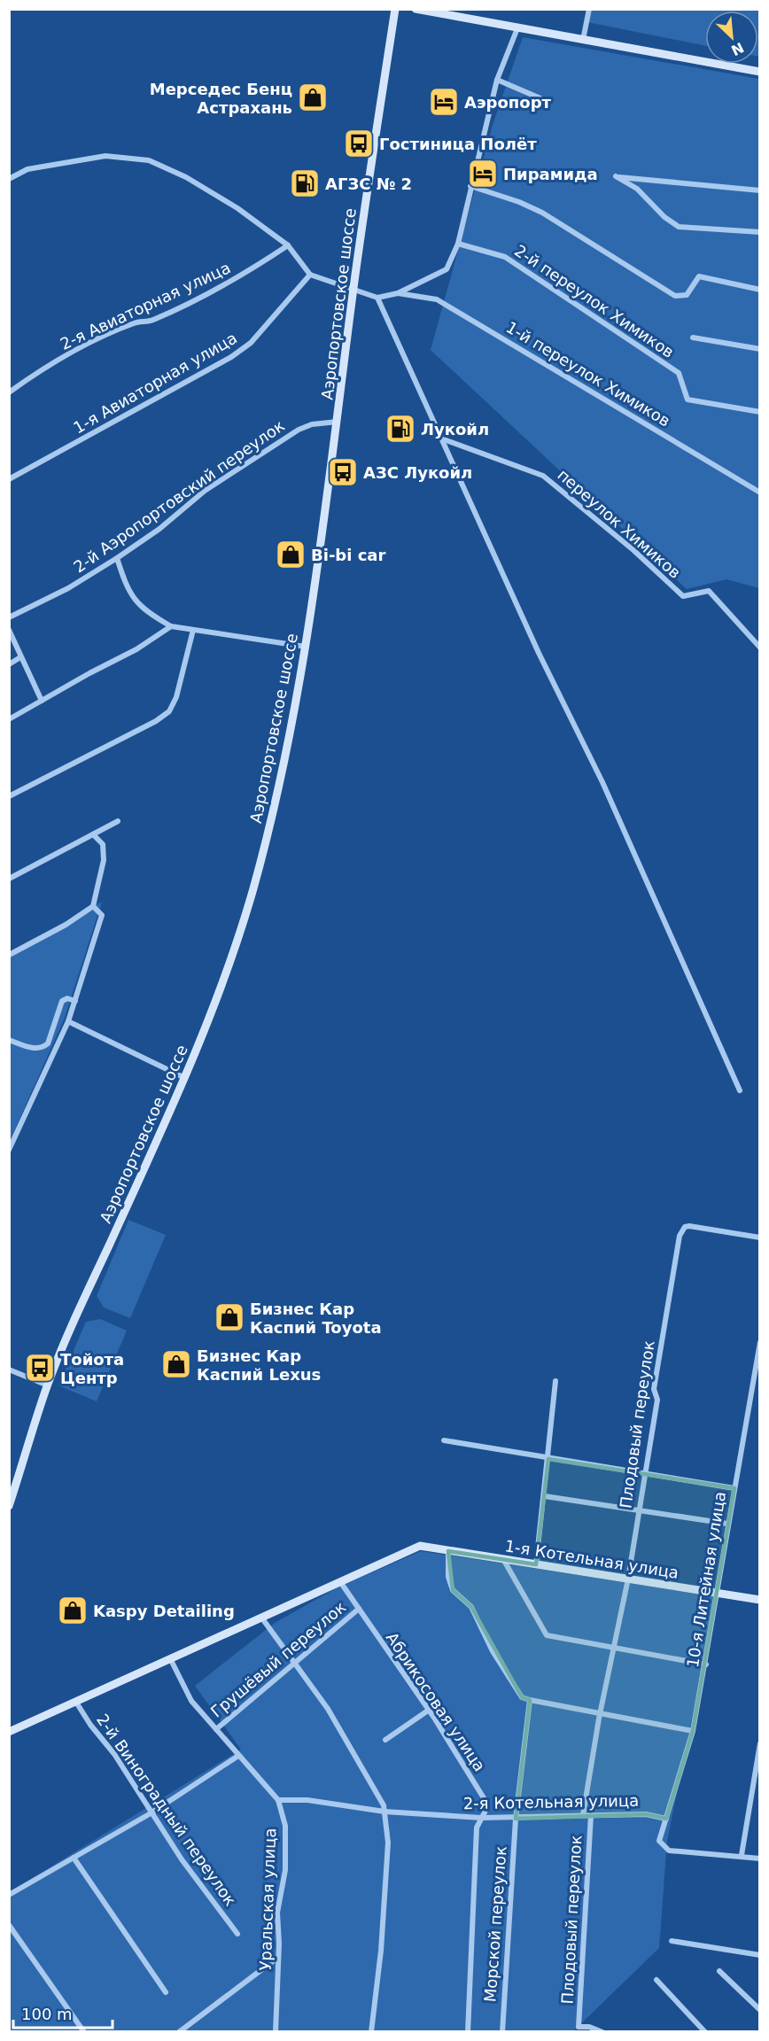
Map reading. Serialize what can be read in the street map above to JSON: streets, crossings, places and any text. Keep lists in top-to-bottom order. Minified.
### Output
{"streets":{"main road":["Аэропортовское шоссе","1-я Котельная улица"],"street":["2-й переулок Химиков","2-я Авиаторная улица","1-й переулок Химиков","1-я Авиаторная улица","2-й Аэропортовский переулок","переулок Химиков","Плодовый переулок","10-я Литейная улица","Грушёвый переулок","Абрикосовая улица","2-я Котельная улица","2-й Виноградный переулок","Уральская улица","Морской переулок"]},"crossings":[["Аэропортовское шоссе","2-й Аэропортовский переулок"],["Плодовый переулок","1-я Котельная улица"],["Плодовый переулок","2-я Котельная улица"],["1-я Котельная улица","10-я Литейная улица"],["1-я Котельная улица","Абрикосовая улица"],["10-я Литейная улица","2-я Котельная улица"],["Грушёвый переулок","Абрикосовая улица"],["Абрикосовая улица","2-я Котельная улица"],["2-я Котельная улица","Уральская улица"],["2-я Котельная улица","Морской переулок"]],"places":{"shop":["Мерседес Бенц Астрахань","Bi-bi car","Бизнес Кар Каспий Toyota","Бизнес Кар Каспий Lexus","Kaspy Detailing"],"hotel":["Аэропорт","Пирамида"],"bus stop":["Гостиница Полёт","АЗС Лукойл","Тойота Центр"],"fuel station":["АГЗС № 2","Лукойл"]},"scale_bar":"100 m","north":"bottom right"}
